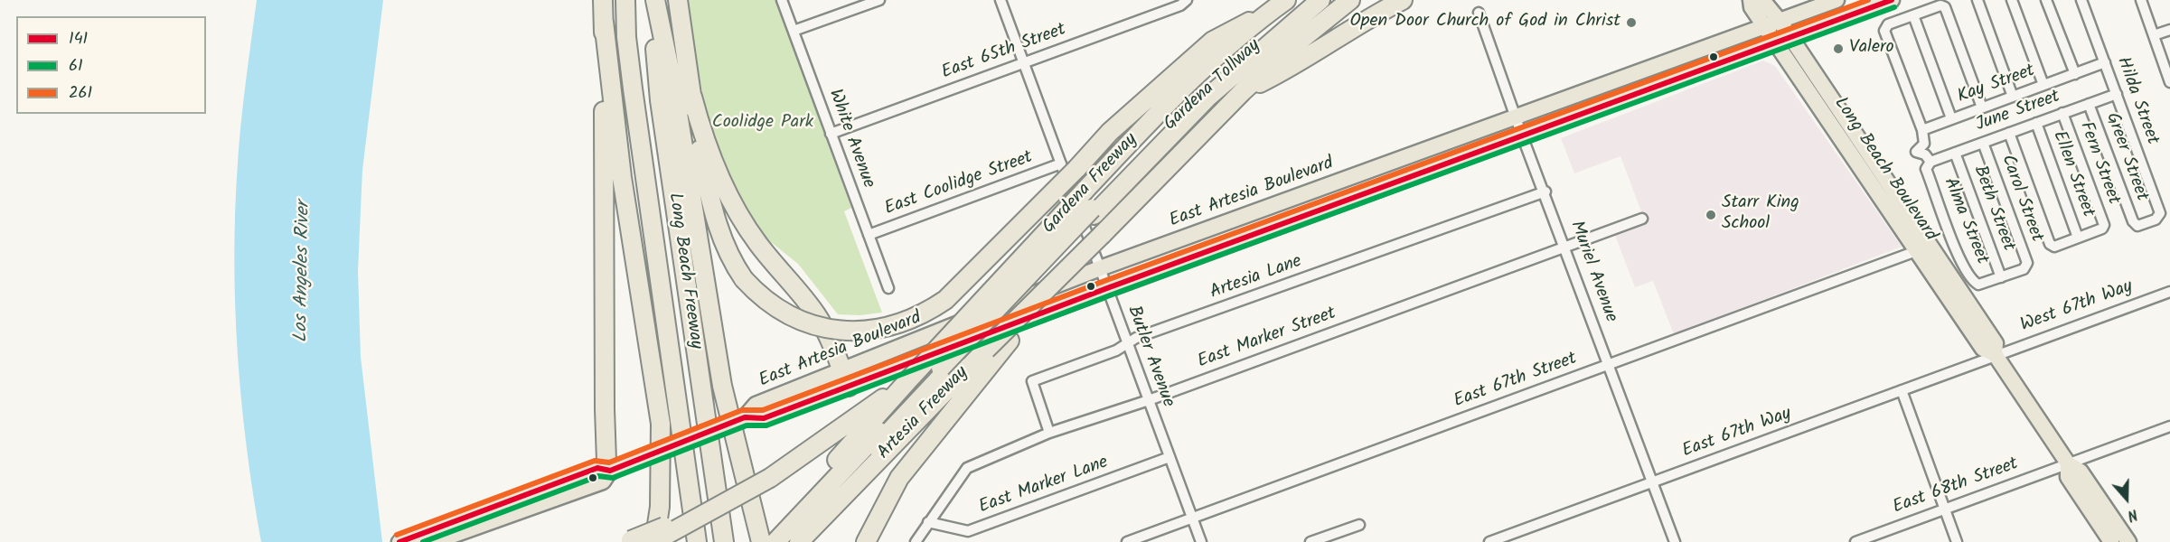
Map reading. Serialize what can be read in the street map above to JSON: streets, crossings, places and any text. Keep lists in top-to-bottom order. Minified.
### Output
{"streets":{"highway":["Gardena Tollway","Gardena Freeway","Long Beach Freeway","Artesia Freeway"],"main road":["Long Beach Boulevard","East Artesia Boulevard"],"street":["East 65th Street","Kay Street","Hilda Street","June Street","White Avenue","Greer Street","Fern Street","Ellen Street","East Coolidge Street","Carol Street","Beth Street","Alma Street","Muriel Avenue","Artesia Lane","West 67th Way","East Marker Street","Butler Avenue","East 67th Street","East 67th Way","East Marker Lane","East 68th Street"]},"crossings":[["East 65th Street","White Avenue"],["East 65th Street","Butler Avenue"],["Kay Street","Hilda Street"],["Kay Street","Alma Street"],["Gardena Tollway","Artesia Freeway"],["Hilda Street","June Street"],["Hilda Street","Greer Street"],["June Street","Greer Street"],["June Street","Fern Street"],["June Street","Ellen Street"],["June Street","Carol Street"],["June Street","Beth Street"],["June Street","Alma Street"],["White Avenue","East Coolidge Street"],["Fern Street","Ellen Street"],["Long Beach Boulevard","East Artesia Boulevard"],["Long Beach Boulevard","West 67th Way"],["Long Beach Boulevard","East 67th Street"],["Long Beach Boulevard","East 67th Way"],["Long Beach Boulevard","East 68th Street"],["East Coolidge Street","Butler Avenue"],["Gardena Freeway","Artesia Freeway"],["East Artesia Boulevard","Muriel Avenue"],["East Artesia Boulevard","Butler Avenue"],["Carol Street","Beth Street"],["Carol Street","Alma Street"],["Beth Street","Alma Street"],["Muriel Avenue","Artesia Lane"],["Muriel Avenue","East Marker Street"],["Muriel Avenue","East 67th Street"],["Muriel Avenue","East 67th Way"],["Artesia Lane","East Marker Street"],["Artesia Lane","Butler Avenue"],["West 67th Way","East 67th Way"],["East Marker Street","Butler Avenue"],["East Marker Street","East Marker Lane"],["Butler Avenue","East 67th Street"],["Butler Avenue","East Marker Lane"]],"water":["Los Angeles River"],"parks":["Coolidge Park"],"places":["Open Door Church of God in Christ","Valero","Starr King School"],"lines":["transit line 141","transit line 261","transit line 61"],"legend":["141","61","261"],"north":"bottom"}
